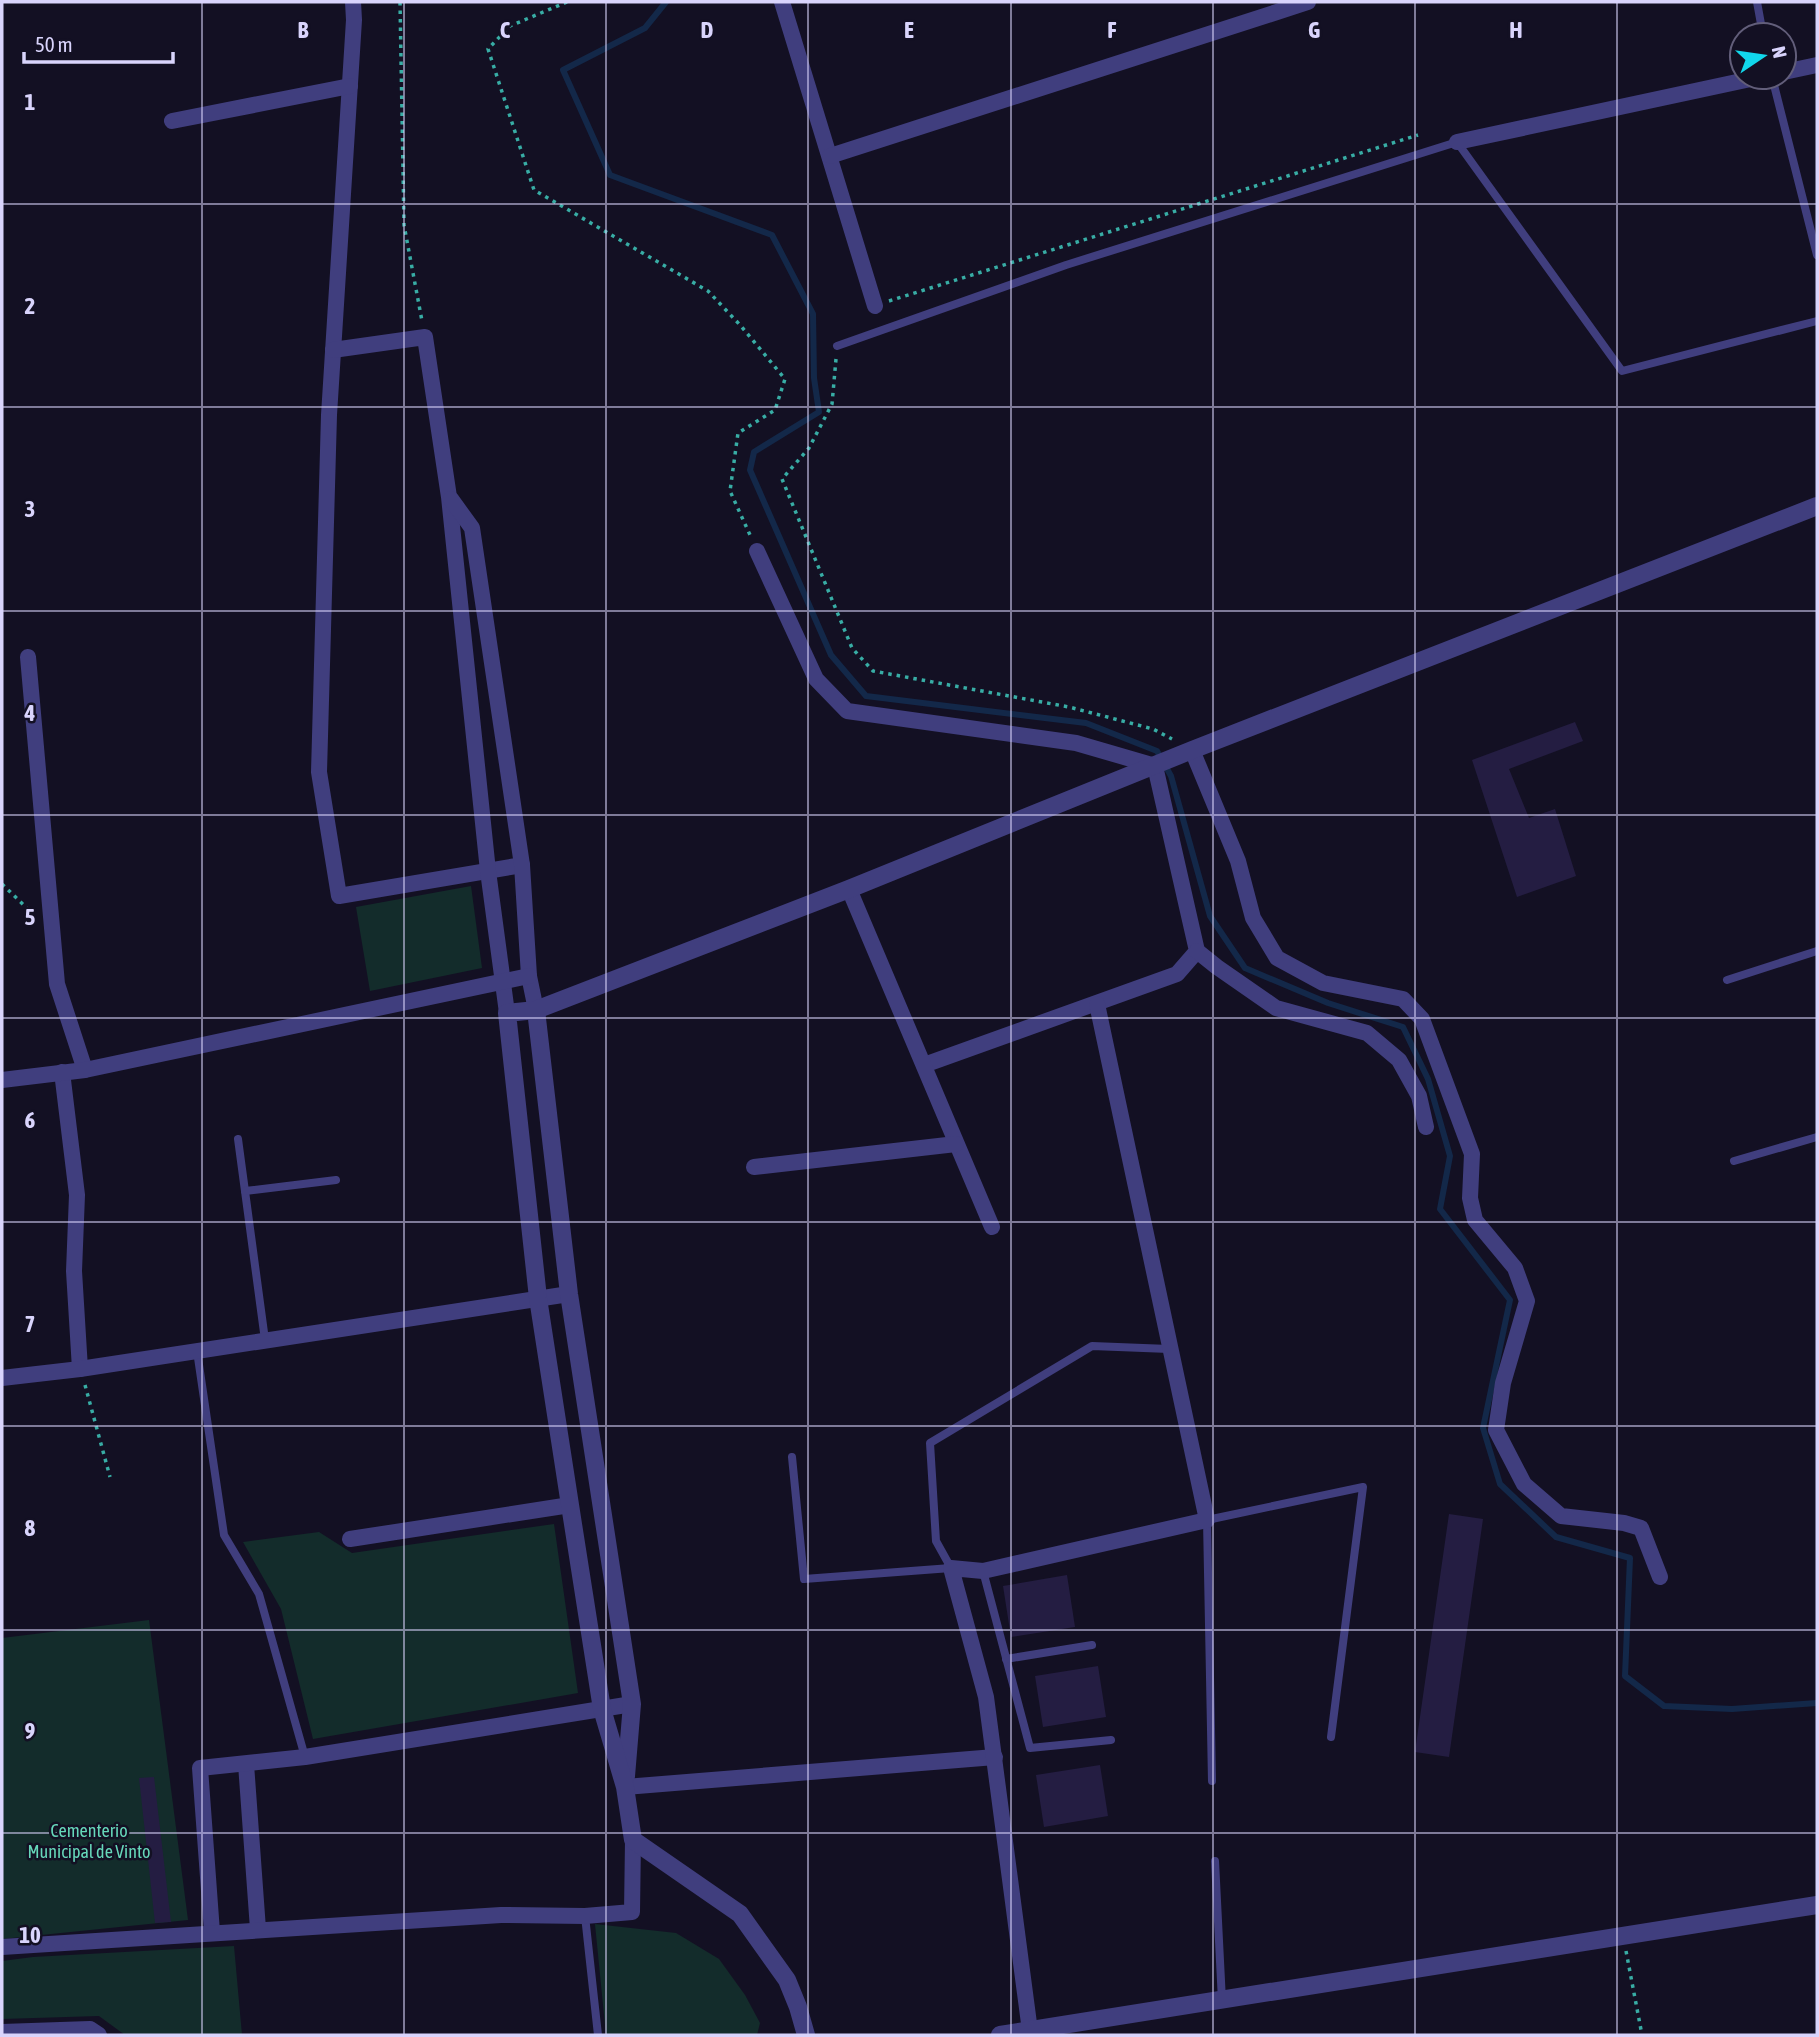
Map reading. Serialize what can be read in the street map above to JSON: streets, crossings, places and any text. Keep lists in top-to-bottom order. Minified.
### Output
{"parks":["Cementerio Municipal de Vinto"],"scale_bar":"50 m","north":"right","grid":{"columns":["B","C","D","E","F","G","H"],"rows":["1","2","3","4","5","6","7","8","9","10"]}}
